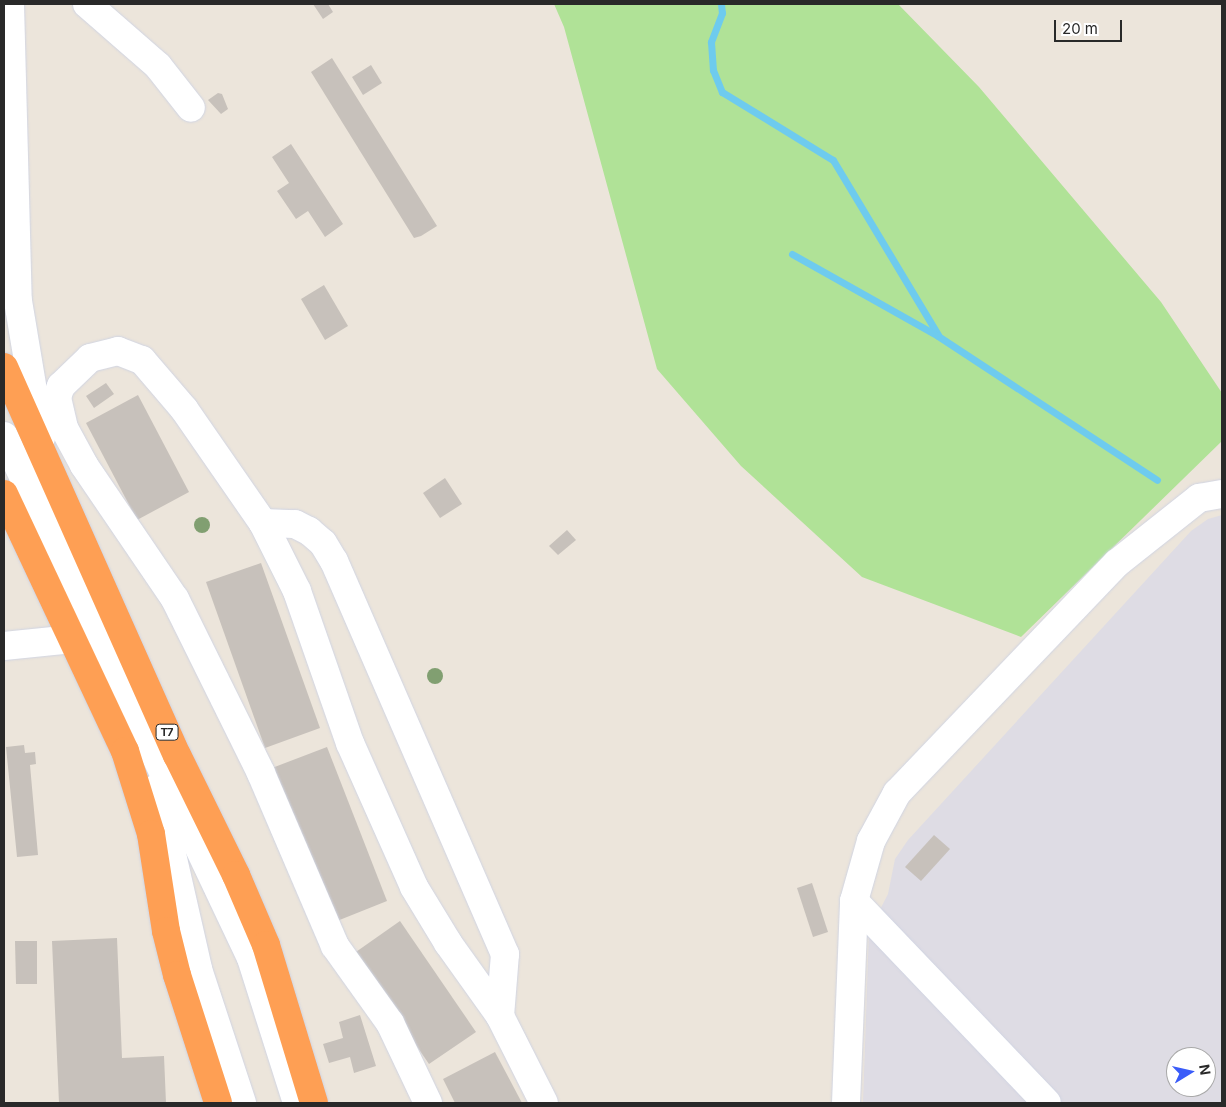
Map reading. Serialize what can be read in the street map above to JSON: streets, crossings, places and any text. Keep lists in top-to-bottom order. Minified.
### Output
{"streets":{"highway":["T7"]},"scale_bar":"20 m","north":"right"}
